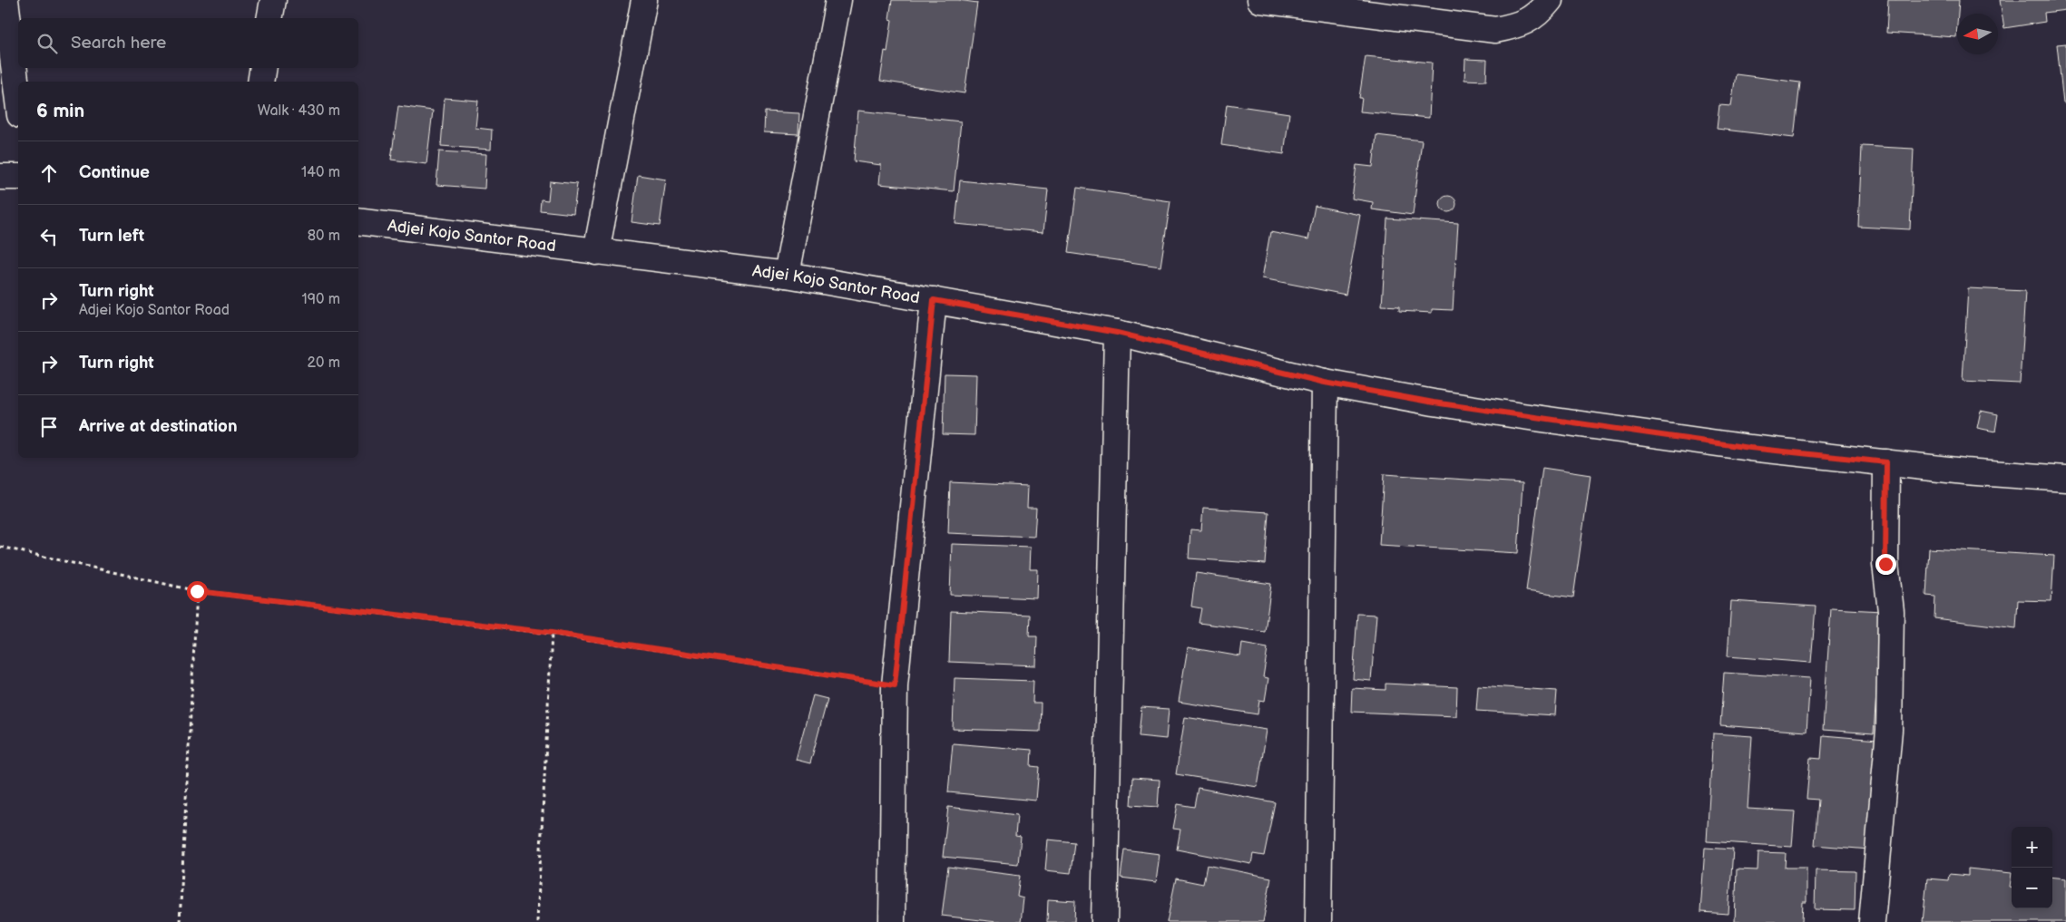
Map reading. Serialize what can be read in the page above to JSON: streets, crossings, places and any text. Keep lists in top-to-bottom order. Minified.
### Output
{"streets":{"street":["Adjei Kojo Santor Road"]},"north":"left","page":{"search":"Search here","heading":["6 min","Walk · 430 m"],"list":[["Continue","140 m"],["Turn left","80 m"],["Turn right","Adjei Kojo Santor Road","190 m"],["Turn right","20 m"],"Arrive at destination"],"map_buttons":["+","−"]}}
